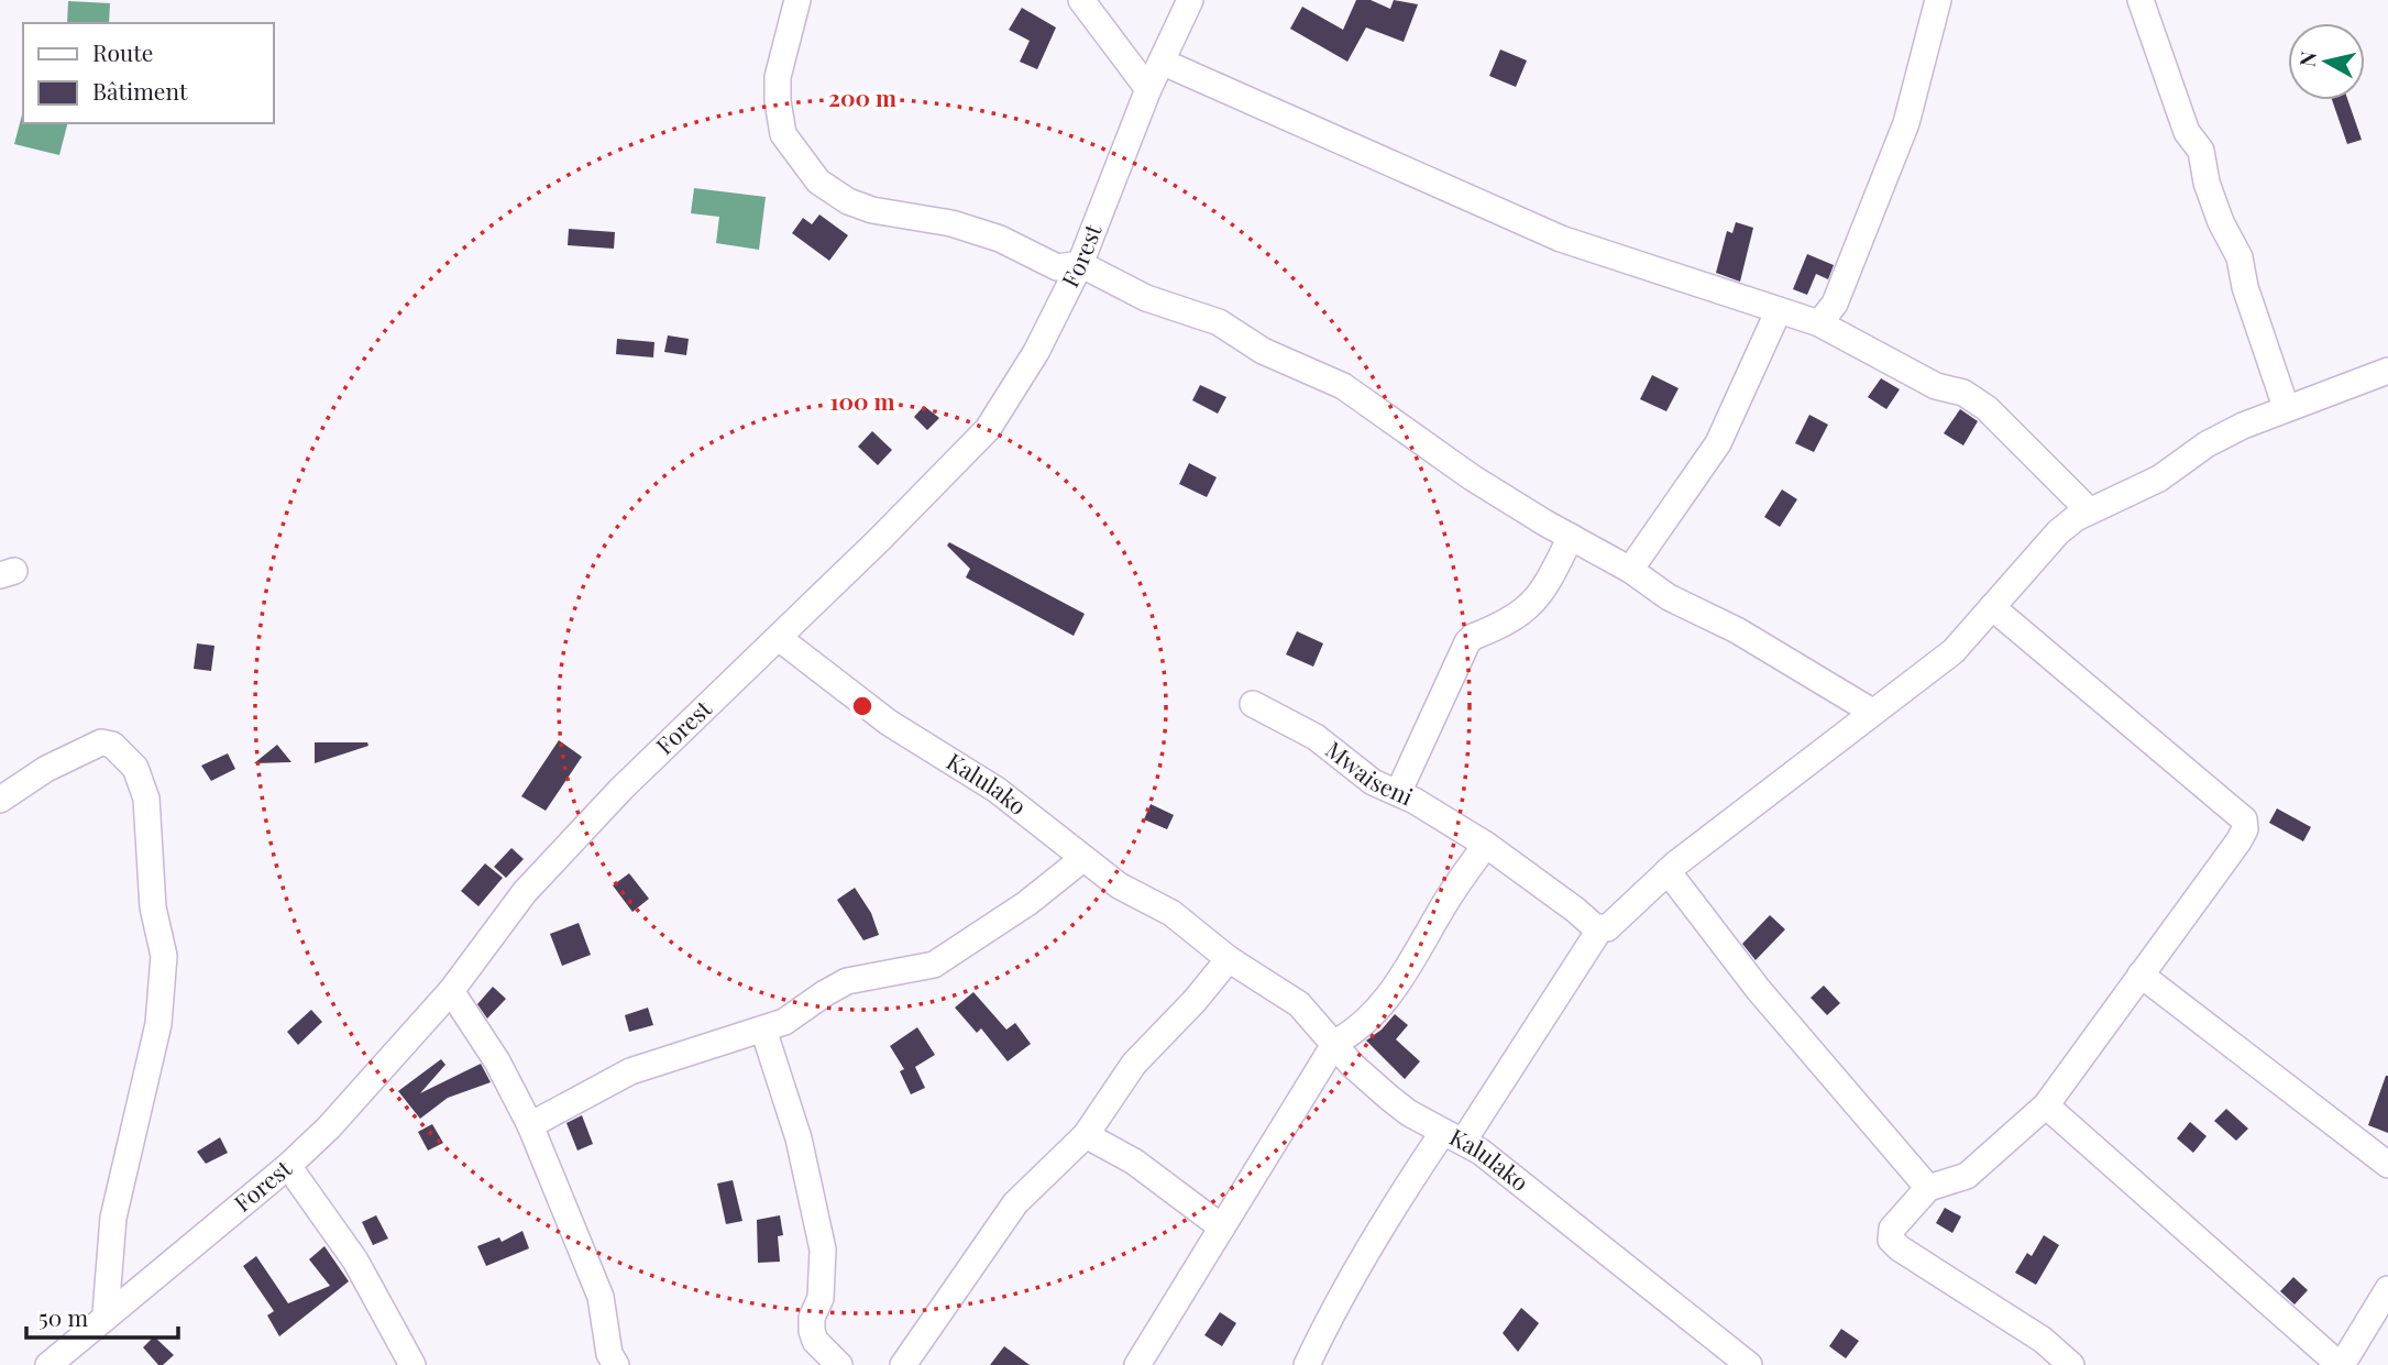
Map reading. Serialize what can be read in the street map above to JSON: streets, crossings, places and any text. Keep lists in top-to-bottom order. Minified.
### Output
{"streets":{"street":["Forest","Mwaiseni","Kalulako"]},"crossings":[["Forest","Kalulako"]],"legend":["Route","Bâtiment"],"scale_bar":"50 m","north":"left","rings":["200 m","100 m"]}
